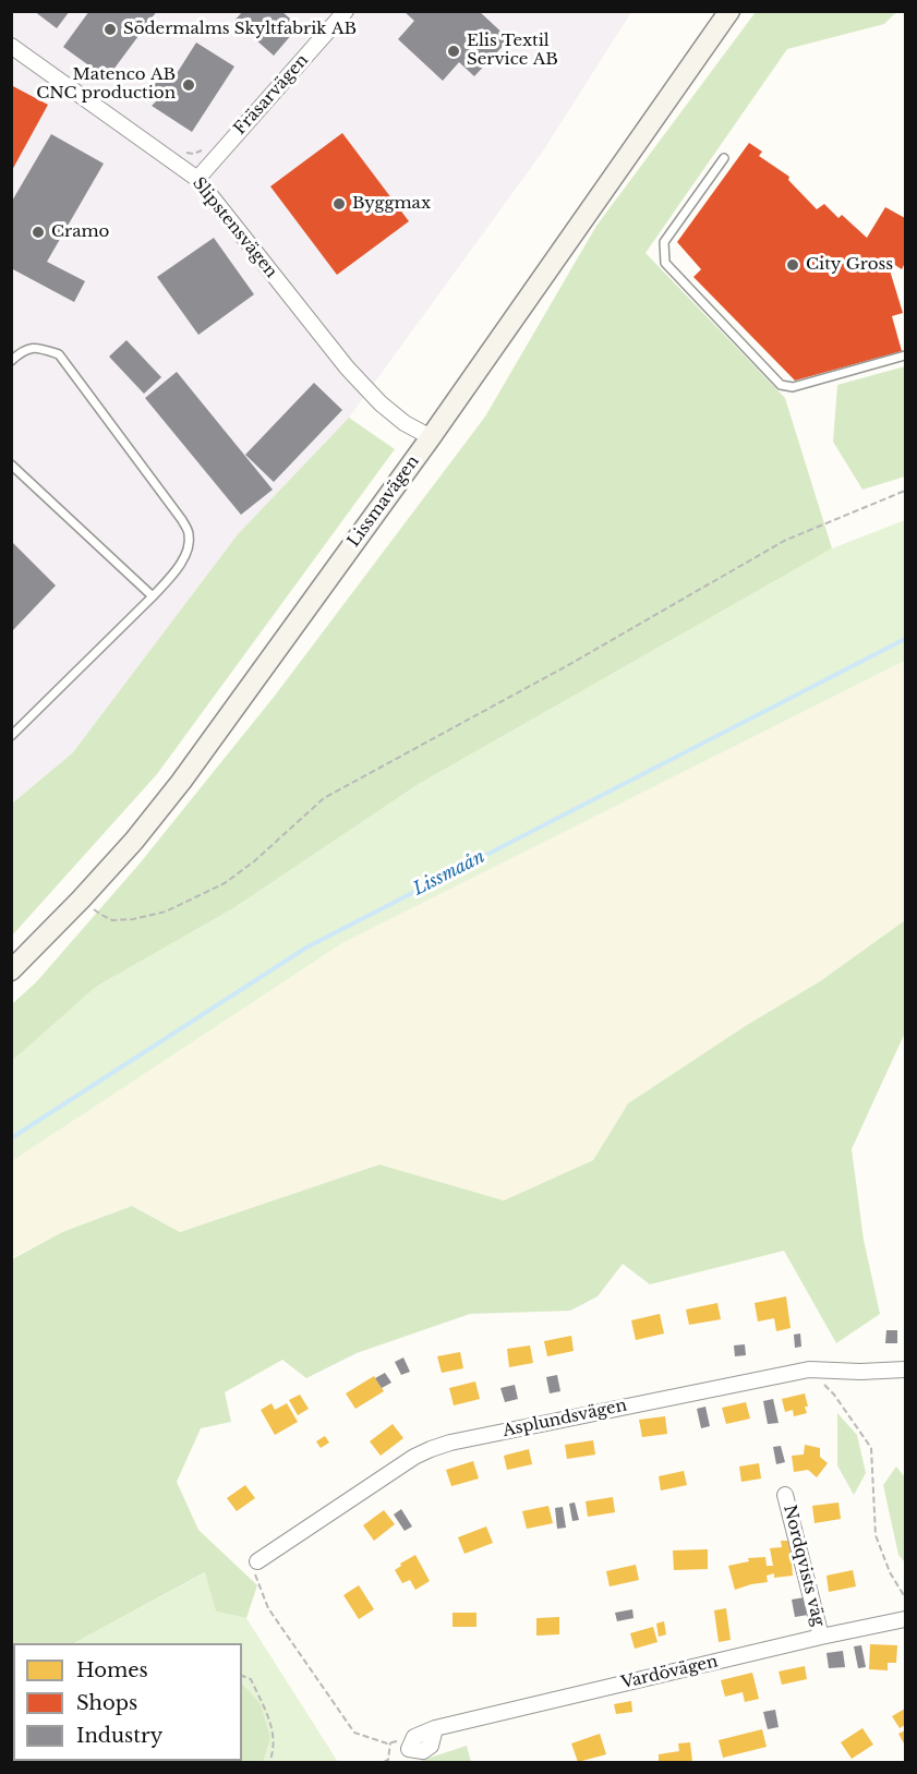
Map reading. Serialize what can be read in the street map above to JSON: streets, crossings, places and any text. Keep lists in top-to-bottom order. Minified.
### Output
{"streets":{"street":["Fräsarvägen","Slipstensvägen","Lissmavägen","Asplundsvägen","Nordqvists väg","Vardövägen"]},"crossings":[["Fräsarvägen","Slipstensvägen"],["Slipstensvägen","Lissmavägen"],["Nordqvists väg","Vardövägen"]],"water":["Lissmaån"],"places":["Södermalms Skyltfabrik AB","Elis Textil Service AB","Matenco AB CNC production","Byggmax","Cramo","City Gross"],"legend":["Homes","Shops","Industry"]}
